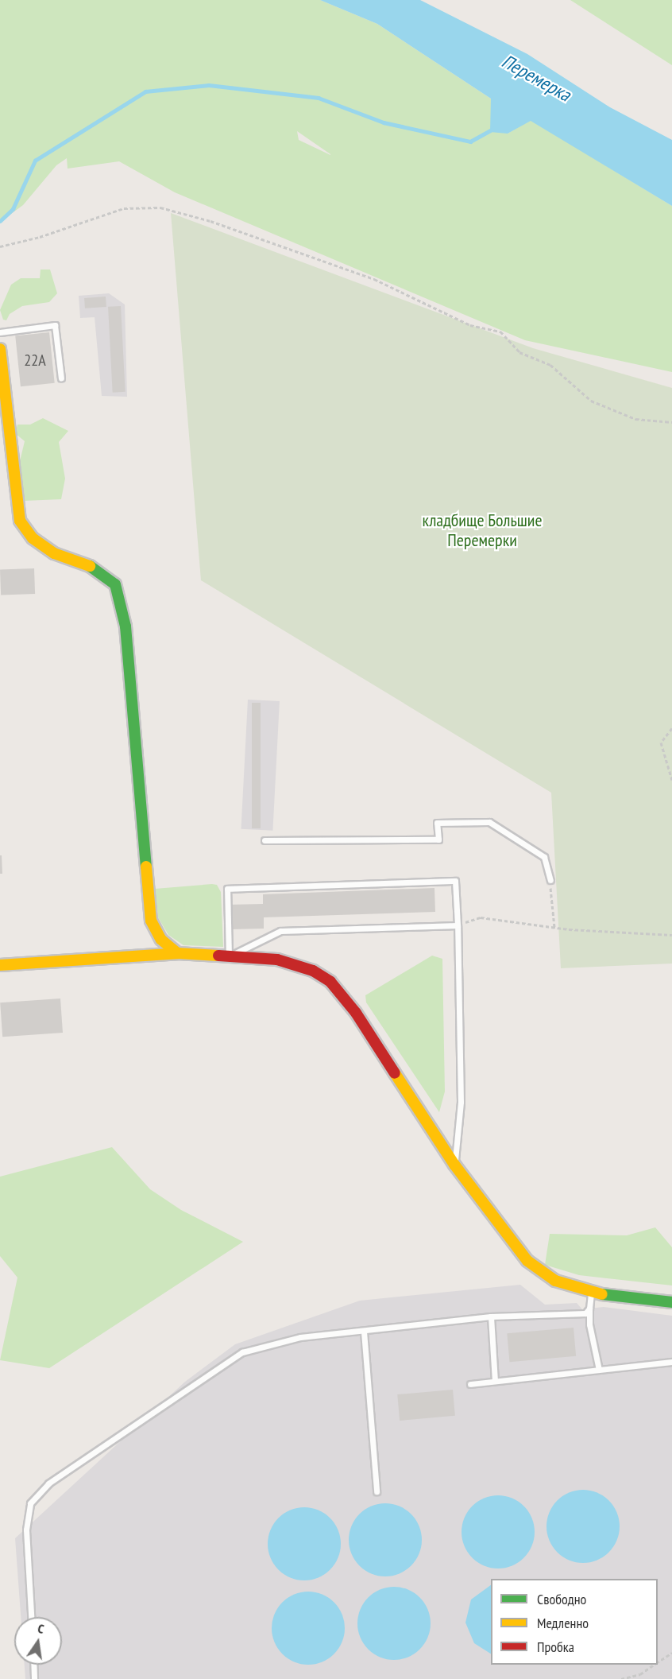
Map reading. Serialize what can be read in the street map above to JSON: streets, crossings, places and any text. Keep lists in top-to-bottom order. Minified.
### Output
{"water":["Перемерка"],"parks":["кладбище Большие Перемерки"],"house_numbers":["22А"],"legend":["Свободно","Медленно","Пробка"],"north":"top"}
